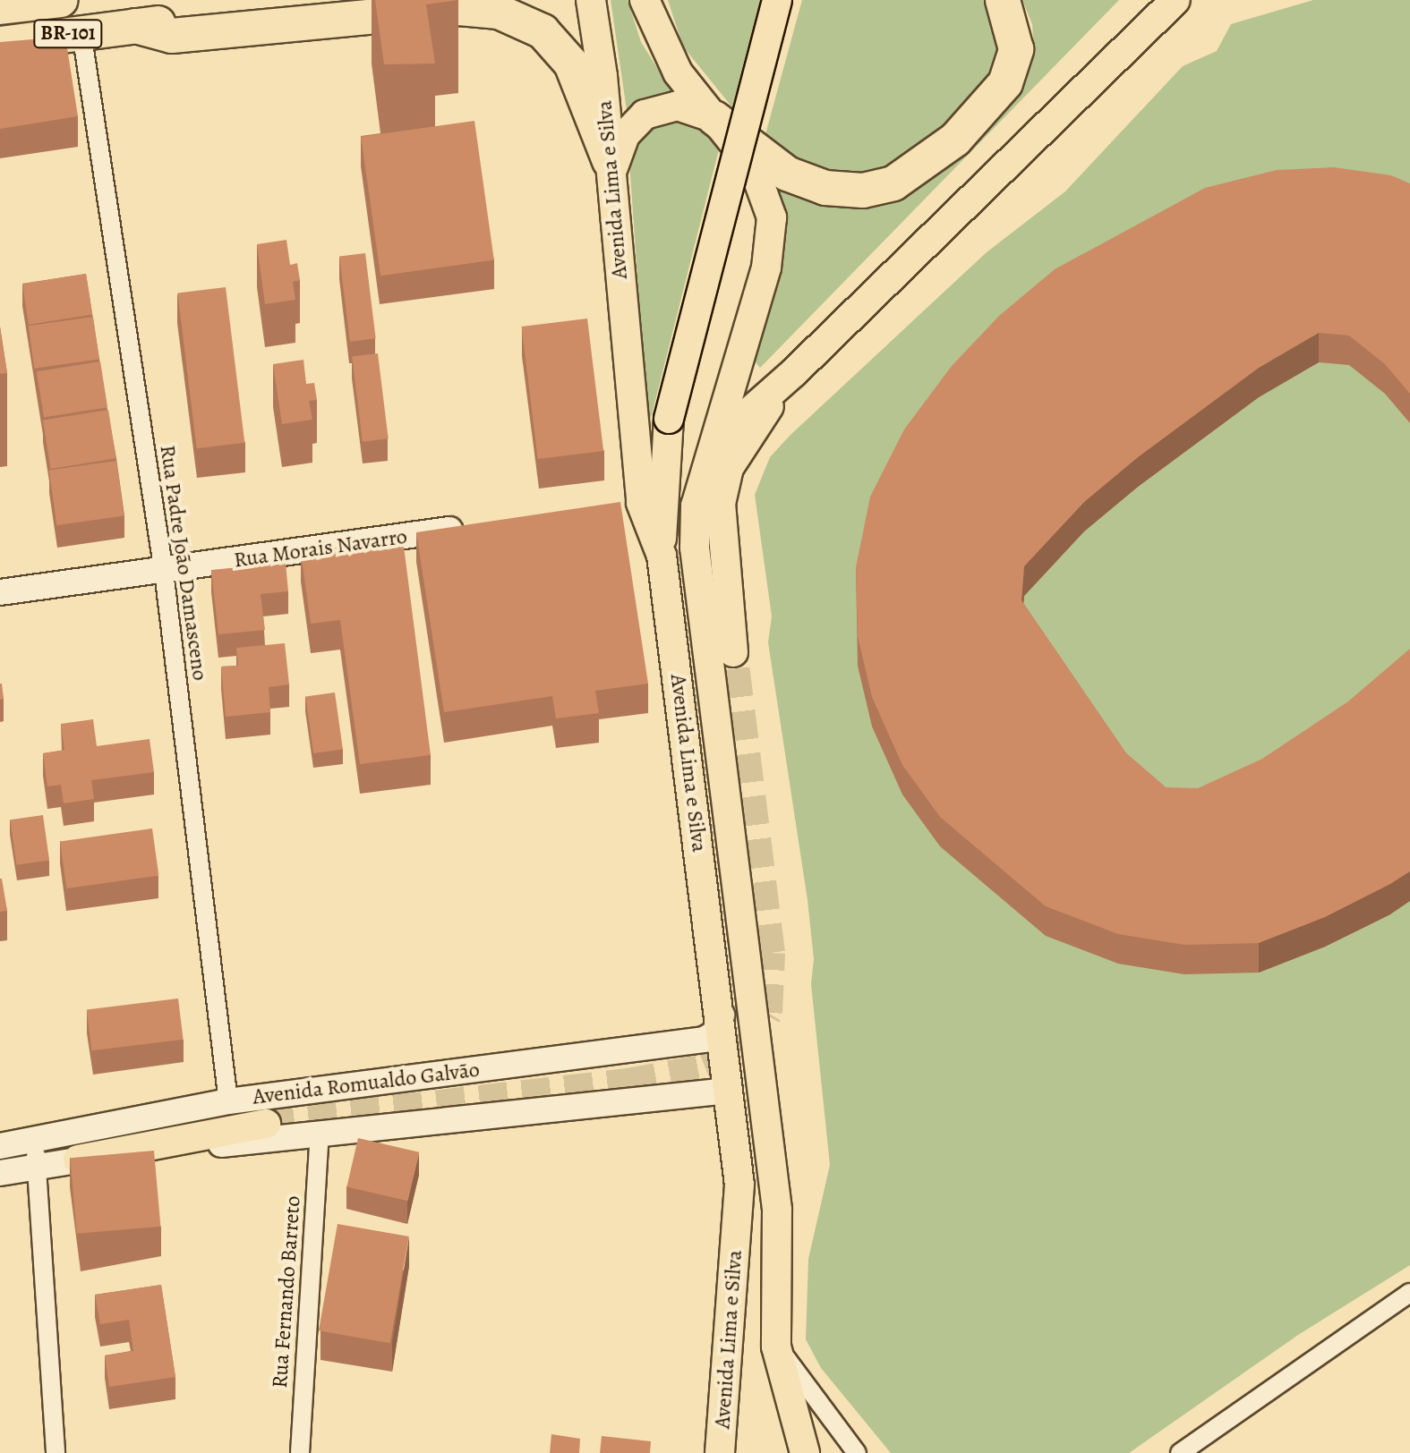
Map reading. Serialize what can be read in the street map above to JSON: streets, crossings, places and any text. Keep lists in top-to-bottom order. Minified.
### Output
{"streets":{"highway":["BR-101"],"main road":["Avenida Lima e Silva","Rua Morais Navarro","Avenida Romualdo Galvão"],"street":["Rua Padre João Damasceno","Rua Fernando Barreto"]},"crossings":[["BR-101","Rua Padre João Damasceno"],["Avenida Lima e Silva","Avenida Romualdo Galvão"],["Rua Morais Navarro","Rua Padre João Damasceno"],["Rua Padre João Damasceno","Avenida Romualdo Galvão"],["Avenida Romualdo Galvão","Rua Fernando Barreto"]]}
